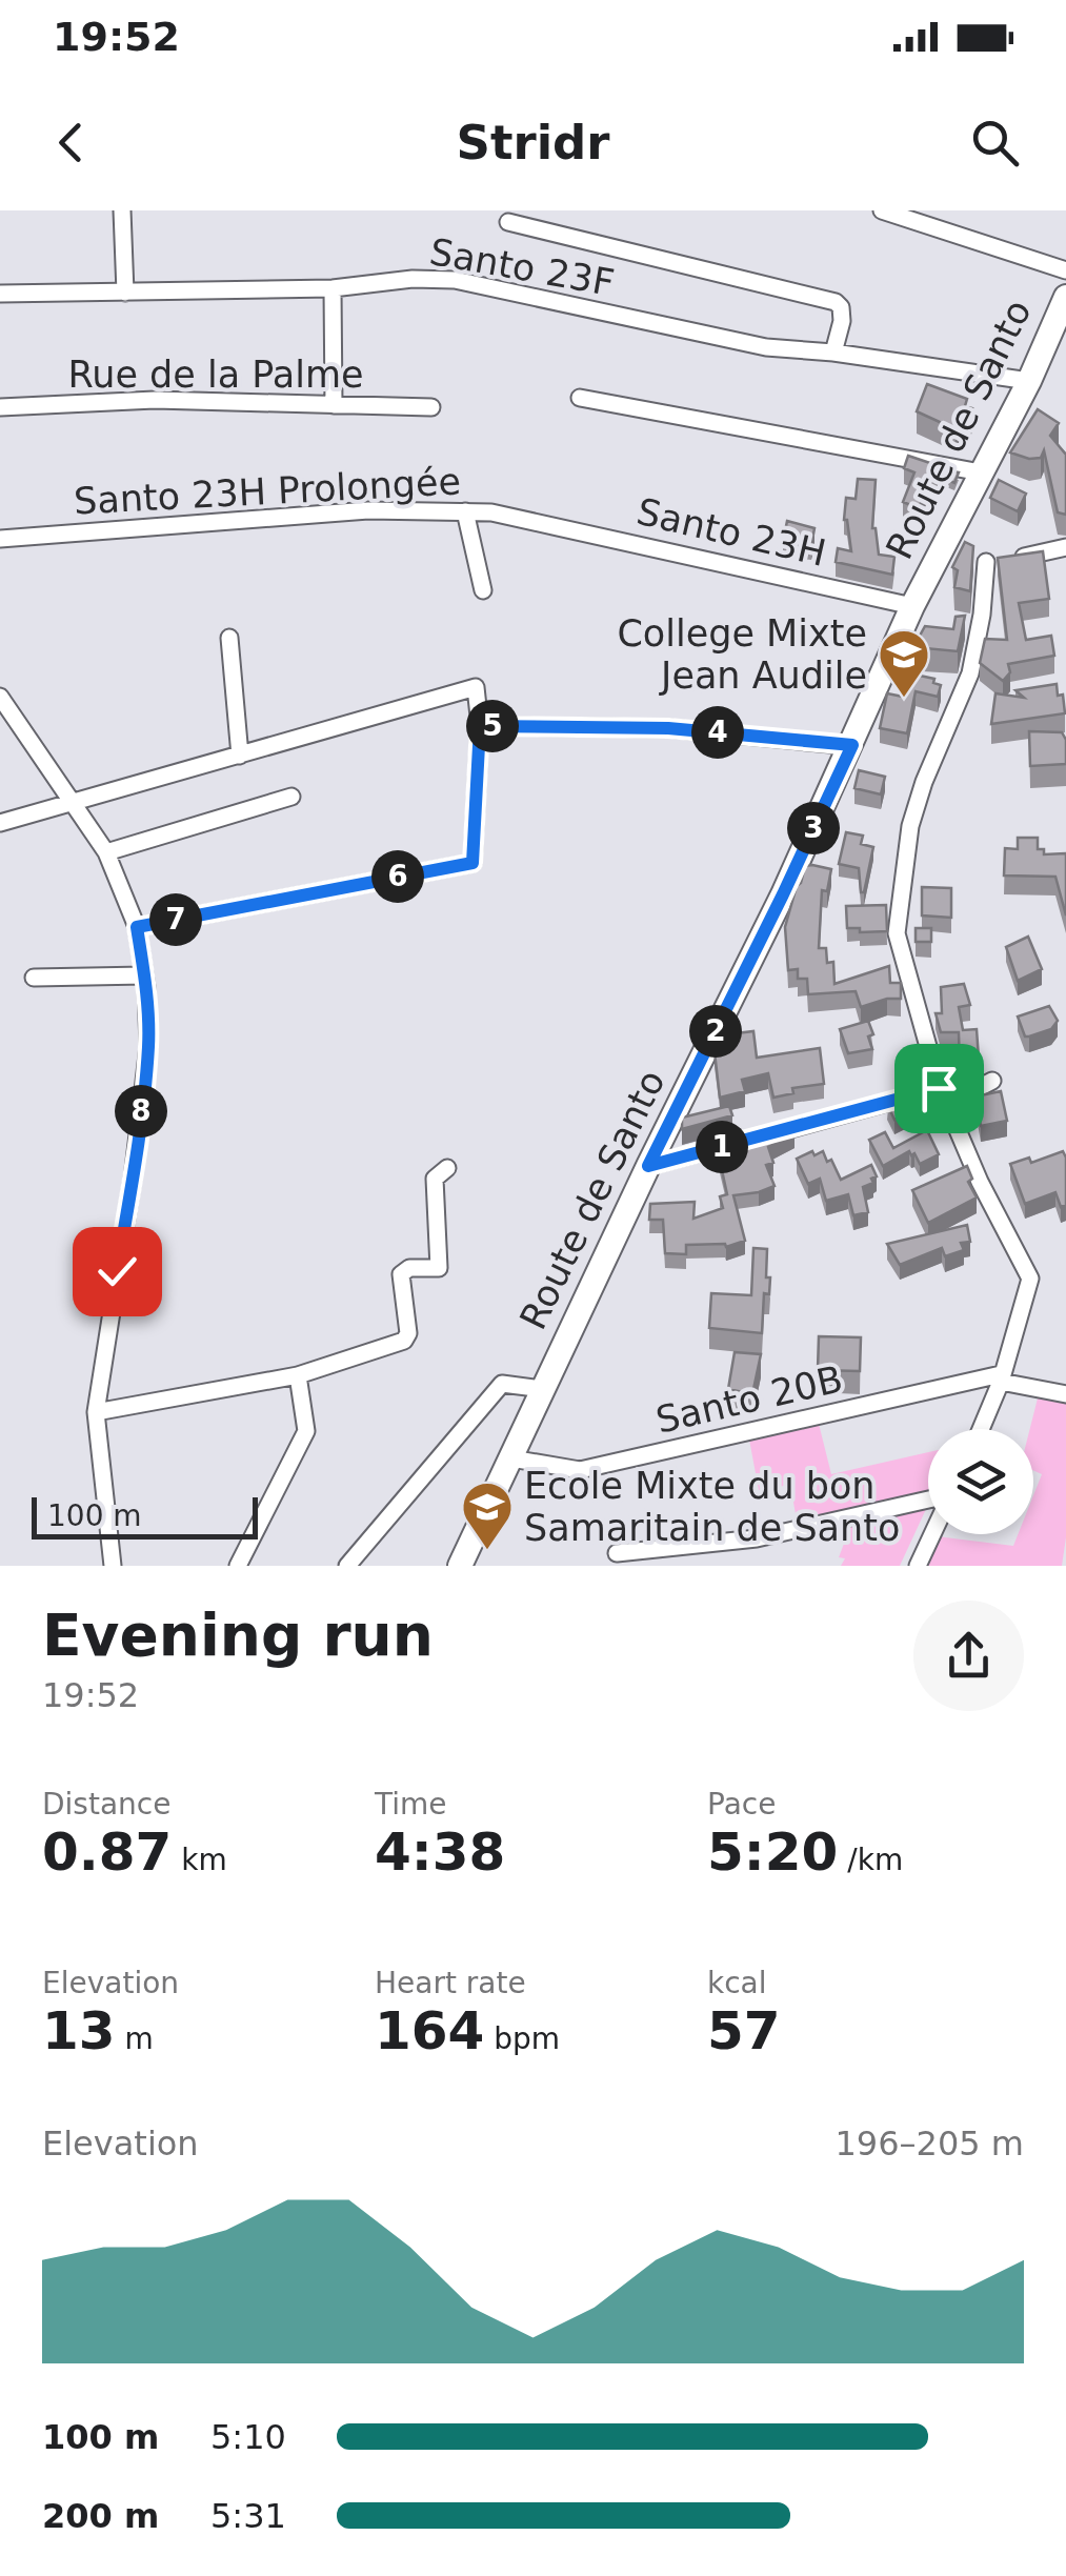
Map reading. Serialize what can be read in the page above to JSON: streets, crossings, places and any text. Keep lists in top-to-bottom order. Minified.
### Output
{"streets":{"main road":["Route de Santo"],"street":["Santo 23F","Rue de la Palme","Santo 23H Prolongée","Santo 23H","Santo 20B"]},"crossings":[["Santo 23F","Route de Santo"],["Route de Santo","Santo 23H"],["Route de Santo","Santo 20B"],["Santo 23H Prolongée","Santo 23H"]],"places":{"school or university":["College Mixte Jean Audile","Ecole Mixte du bon Samaritain de Santo"]},"scale_bar":"100 m","page":{"status":"19:52","header":"Stridr","pins":["5","4","3","6","7","2","8","1"],"scale":"100 m","heading":["Evening run","19:52"],"stats":[["Distance","0.87 km"],["Time","4:38"],["Pace","5:20 /km"],["Elevation","13 m"],["Heart rate","164 bpm"],["kcal","57"]],"chart":["Elevation","196–205 m"],"list":[{"name":"100 m","note":"5:10"},{"name":"200 m","note":"5:31"}]}}
